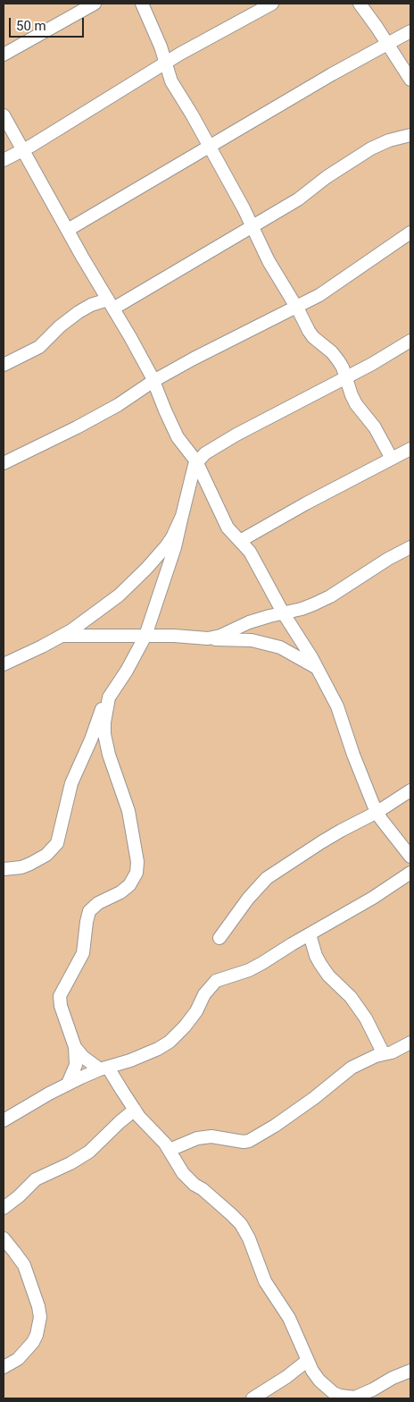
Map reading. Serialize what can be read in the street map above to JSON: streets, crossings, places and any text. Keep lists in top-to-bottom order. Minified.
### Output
{"scale_bar":"50 m"}
